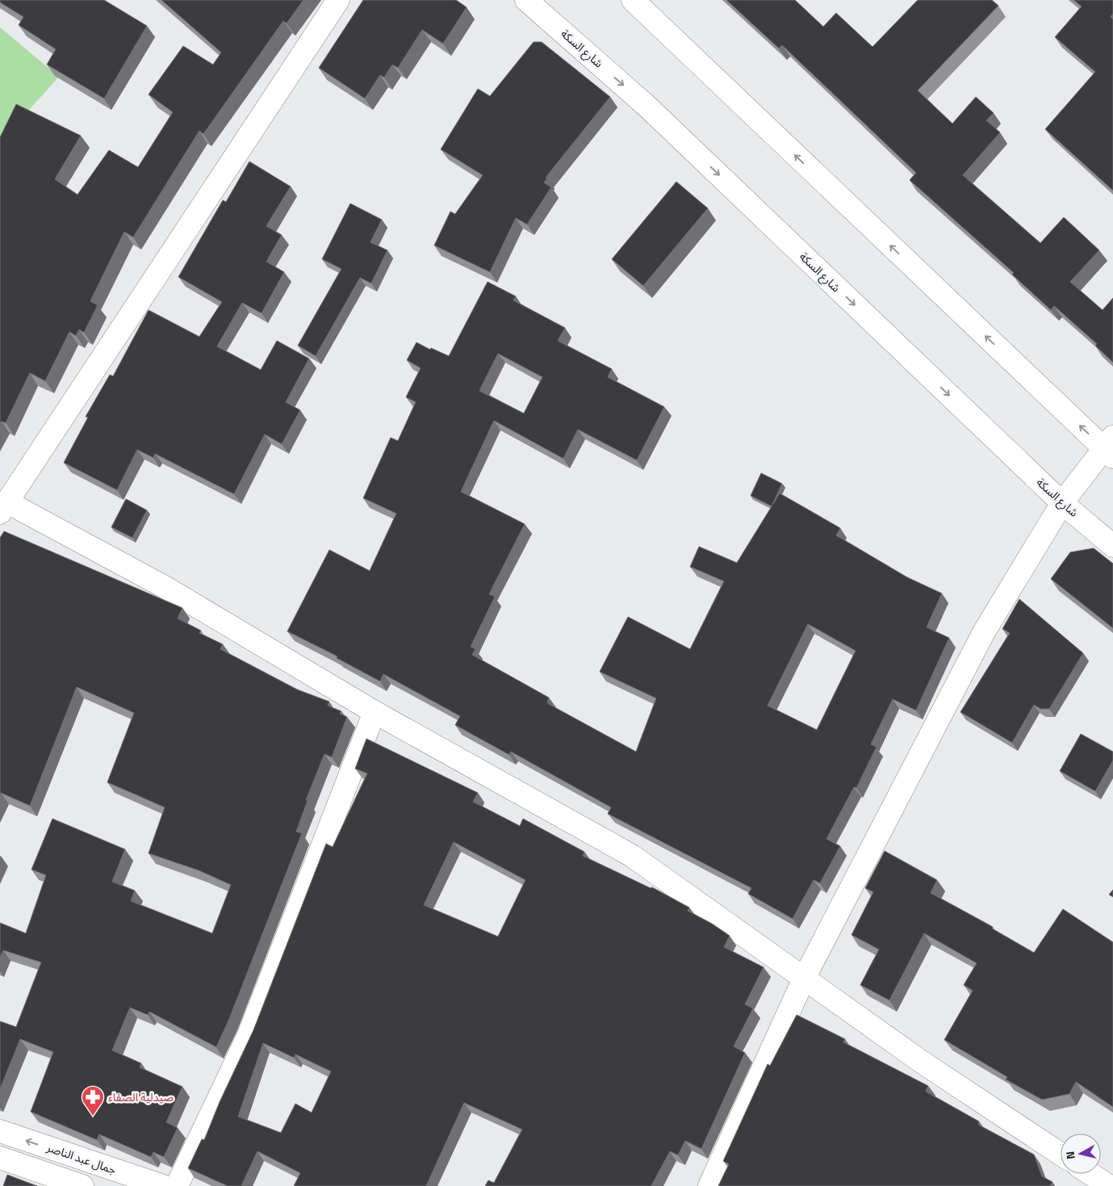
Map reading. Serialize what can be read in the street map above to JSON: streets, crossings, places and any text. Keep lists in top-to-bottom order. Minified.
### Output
{"streets":{"street":["شارع السكة","جمال عبد الناصر"]},"places":{"pharmacy":["صيدلية الصفاء"]},"north":"left"}
